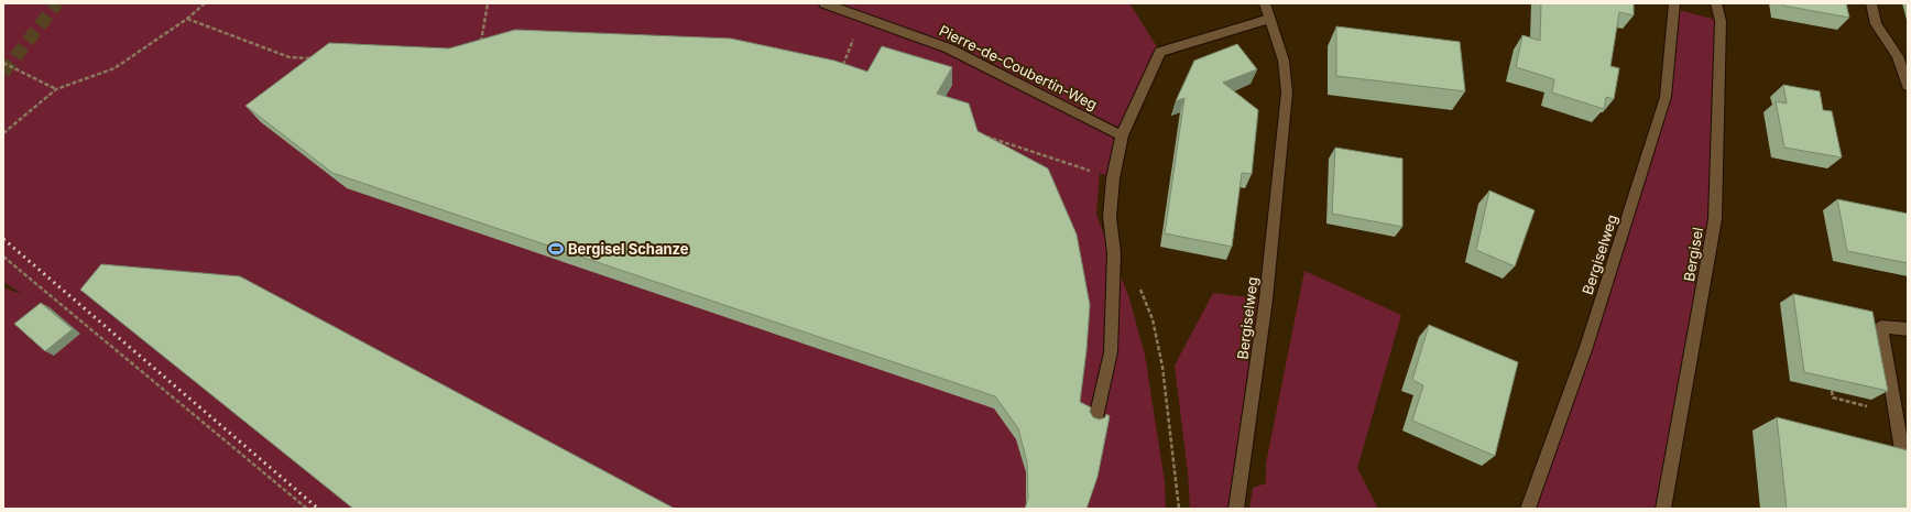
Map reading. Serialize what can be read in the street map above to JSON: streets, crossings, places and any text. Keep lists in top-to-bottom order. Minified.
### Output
{"streets":{"street":["Pierre-de-Coubertin-Weg","Bergiselweg","Bergisel"]},"places":{"sports":["Bergisel Schanze"]}}
